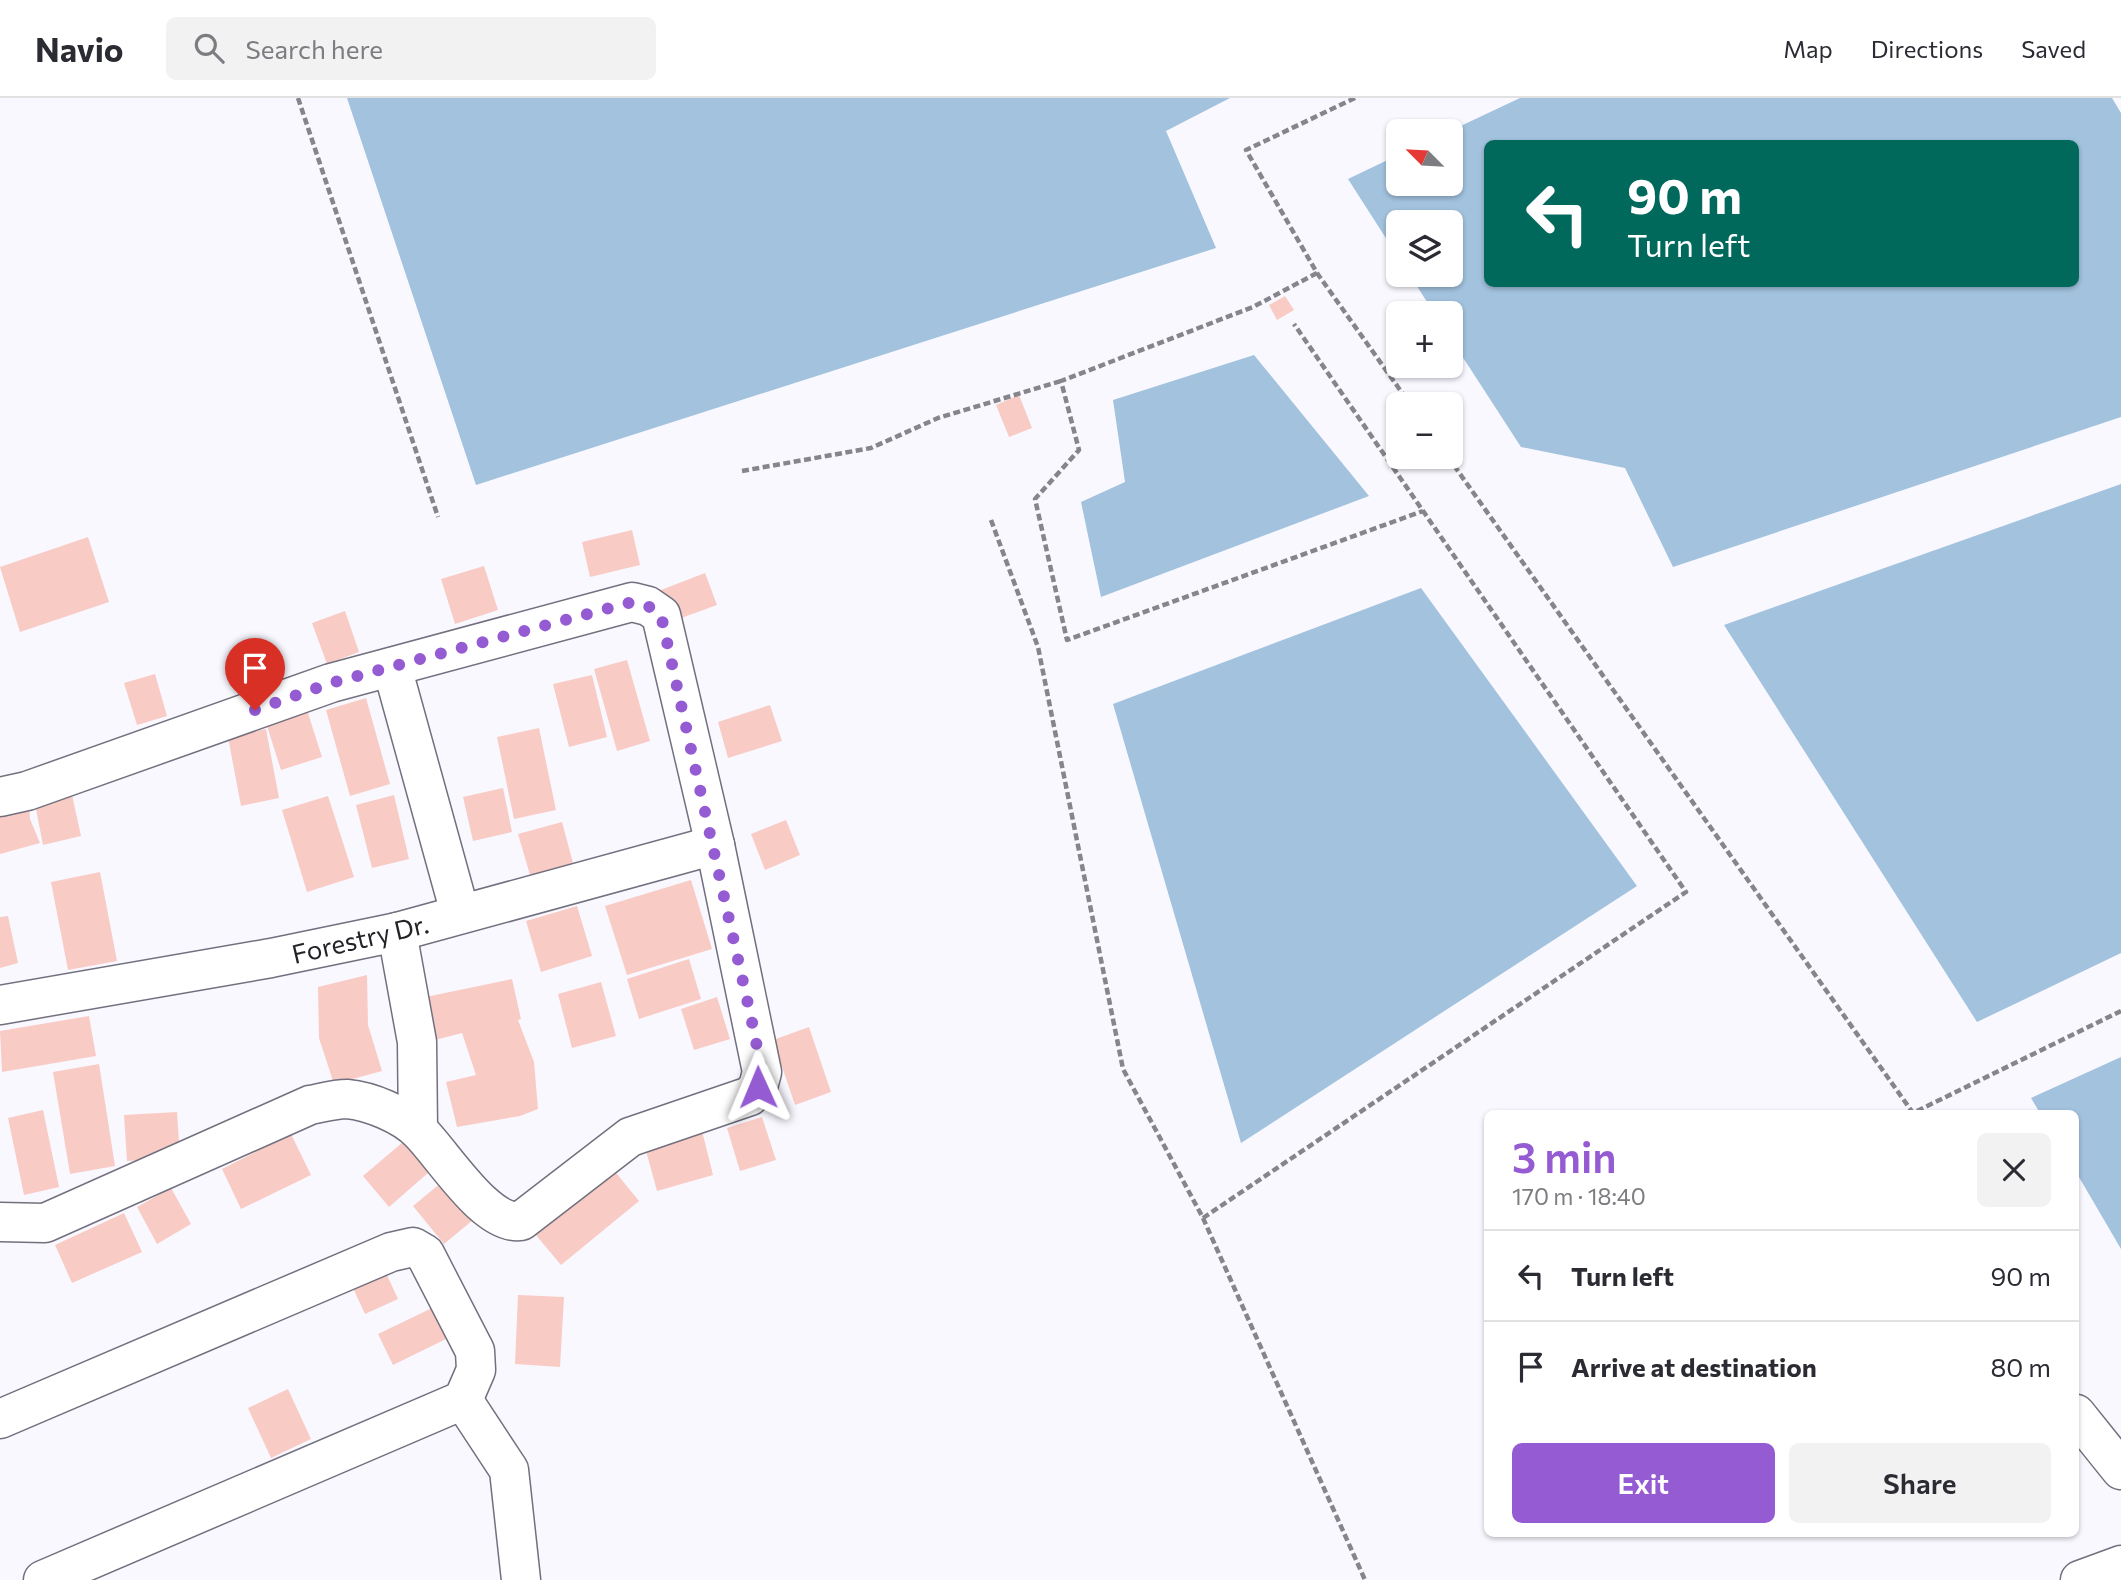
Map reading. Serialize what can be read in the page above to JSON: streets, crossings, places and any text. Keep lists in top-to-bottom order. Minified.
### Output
{"streets":{"street":["Forestry Dr."]},"north":"top left","page":{"header":"Navio","search":"Search here","nav":["Map","Directions","Saved"],"map_buttons":["+","−"],"turn":["90 m","Turn left"],"heading":["3 min","170 m · 18:40"],"list":[{"name":"Turn left","value":"90 m"},{"name":"Arrive at destination","value":"80 m"}],"buttons":["Exit","Share"]}}
